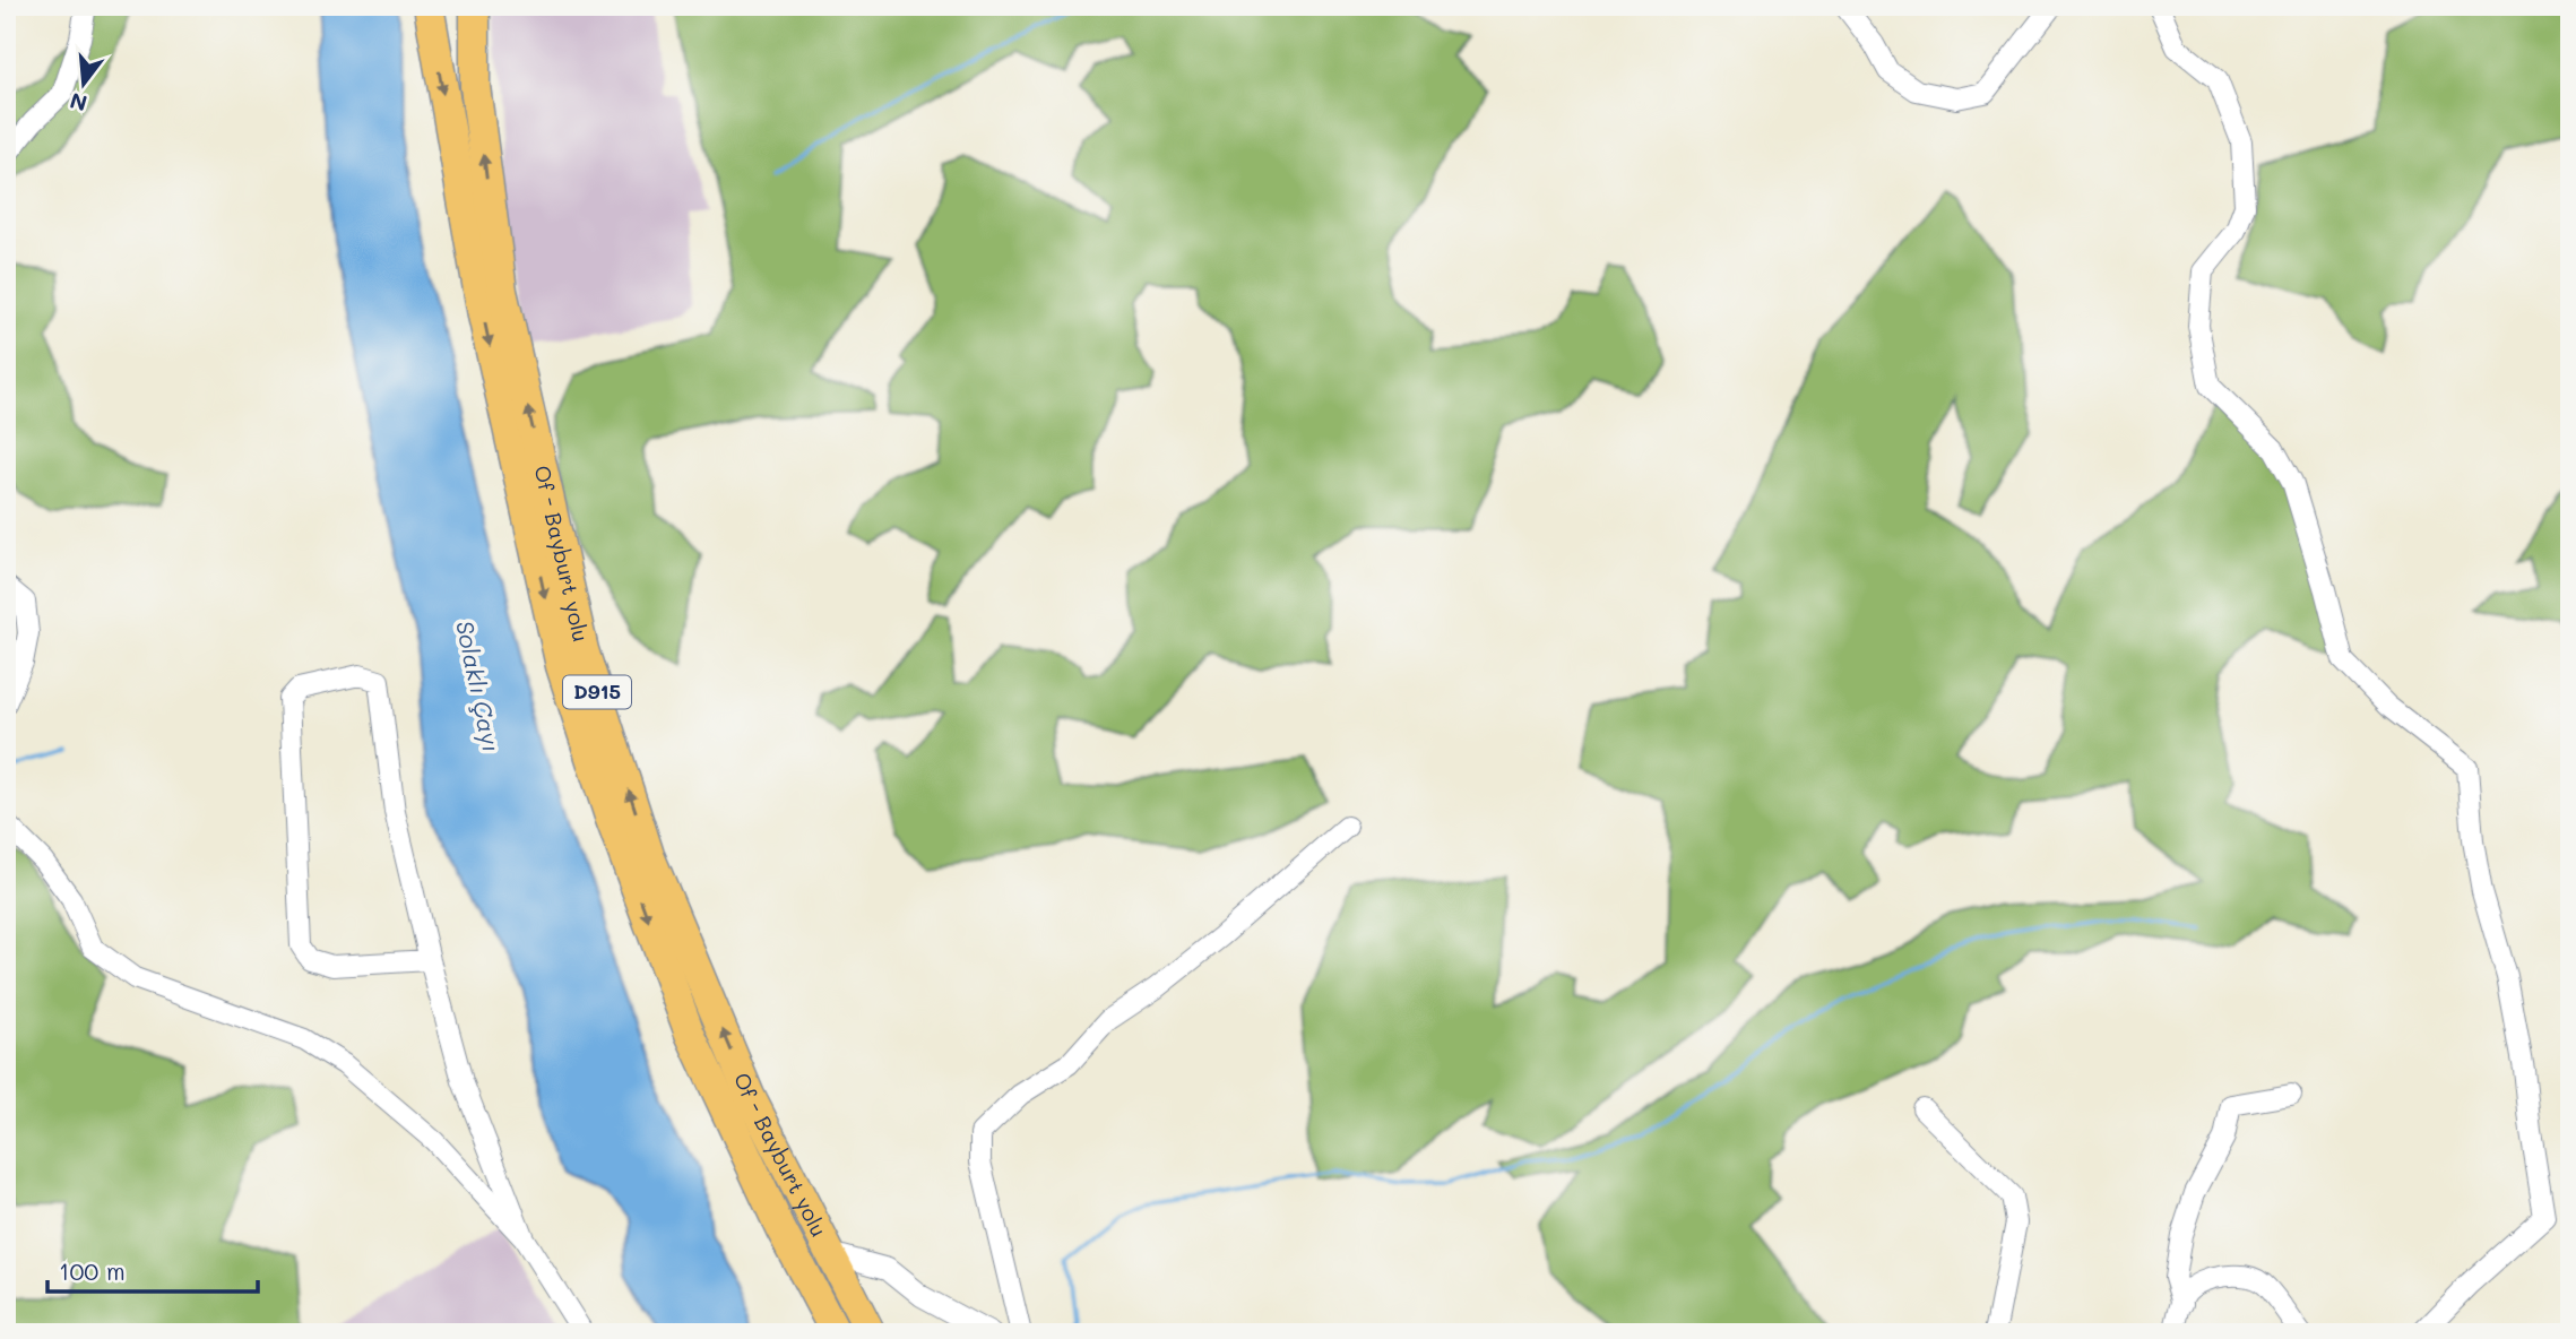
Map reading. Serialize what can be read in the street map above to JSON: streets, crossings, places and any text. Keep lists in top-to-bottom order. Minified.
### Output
{"streets":{"highway":["Of - Bayburt yolu","D915"]},"water":["Solaklı Çayı"],"scale_bar":"100 m","north":"bottom"}
